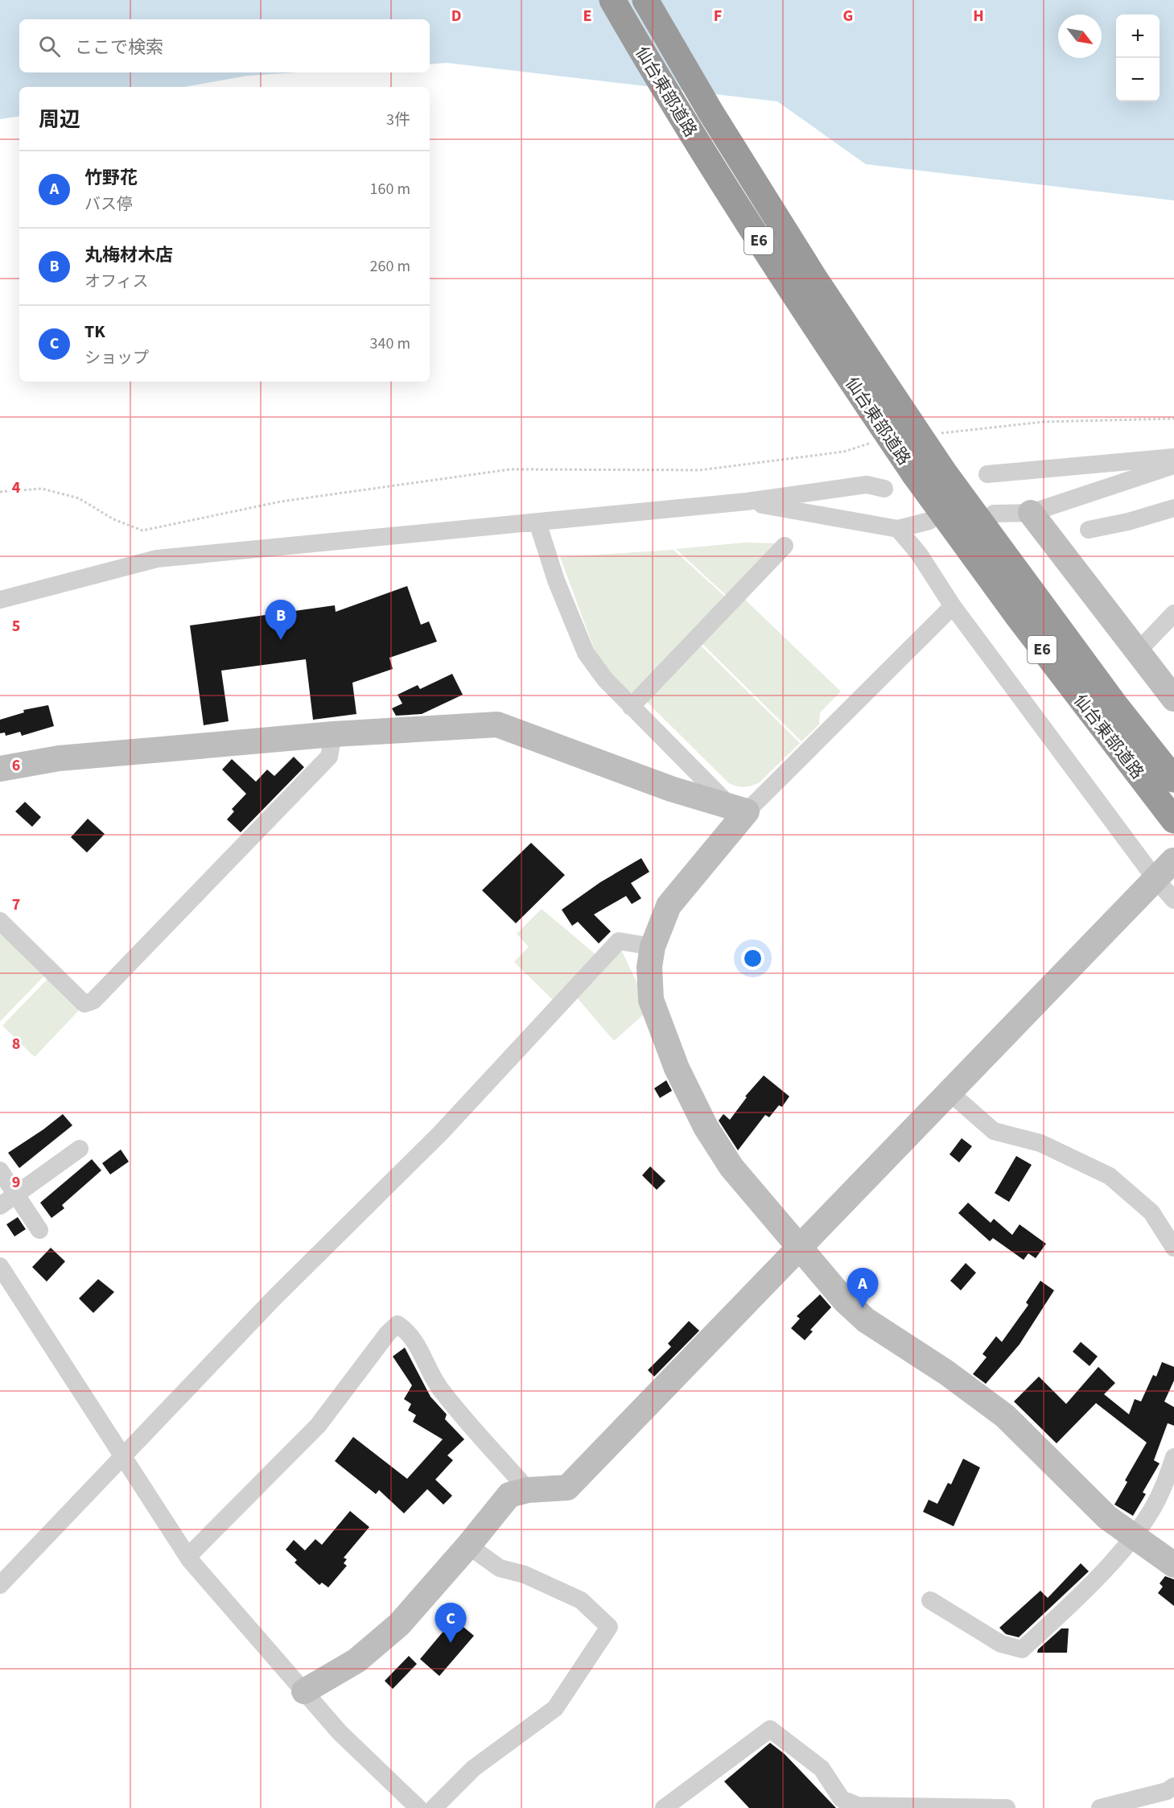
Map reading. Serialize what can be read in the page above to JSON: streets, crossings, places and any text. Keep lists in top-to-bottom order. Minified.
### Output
{"streets":{"highway":["仙台東部道路","E6"]},"north":"bottom right","page":{"map_buttons":["+","−"],"search":"ここで検索","heading":["周辺","3件"],"list":[{"mark":"A","name":"竹野花","note":"バス停","value":"160 m"},{"mark":"B","name":"丸梅材木店","note":"オフィス","value":"260 m"},{"mark":"C","name":"TK","note":"ショップ","value":"340 m"}],"pins":["B","A","C"]},"grid":{"columns":["D","E","F","G","H"],"rows":["4","5","6","7","8","9"]}}
